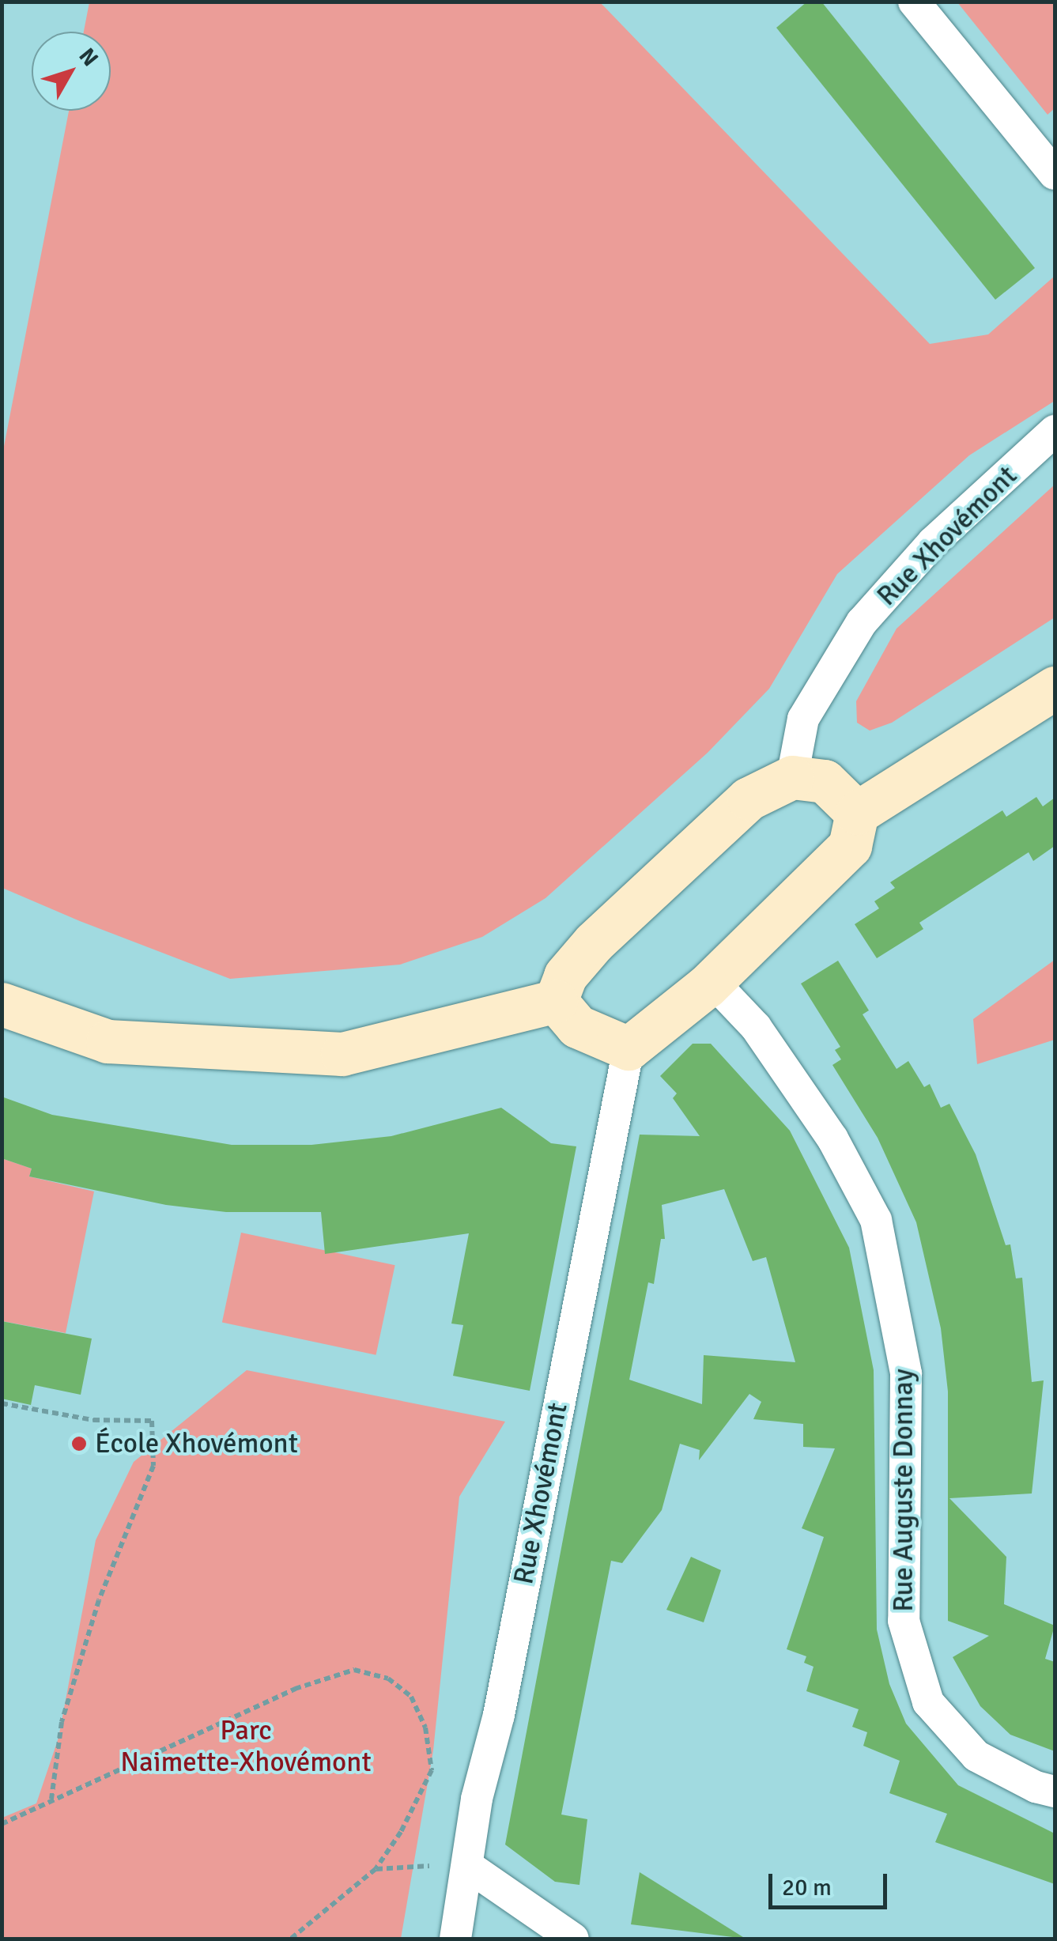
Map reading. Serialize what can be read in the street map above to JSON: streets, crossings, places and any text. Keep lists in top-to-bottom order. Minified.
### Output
{"streets":{"street":["Rue Xhovémont","Rue Auguste Donnay"]},"parks":["Parc Naimette-Xhovémont"],"places":["École Xhovémont"],"scale_bar":"20 m","north":"top right"}
